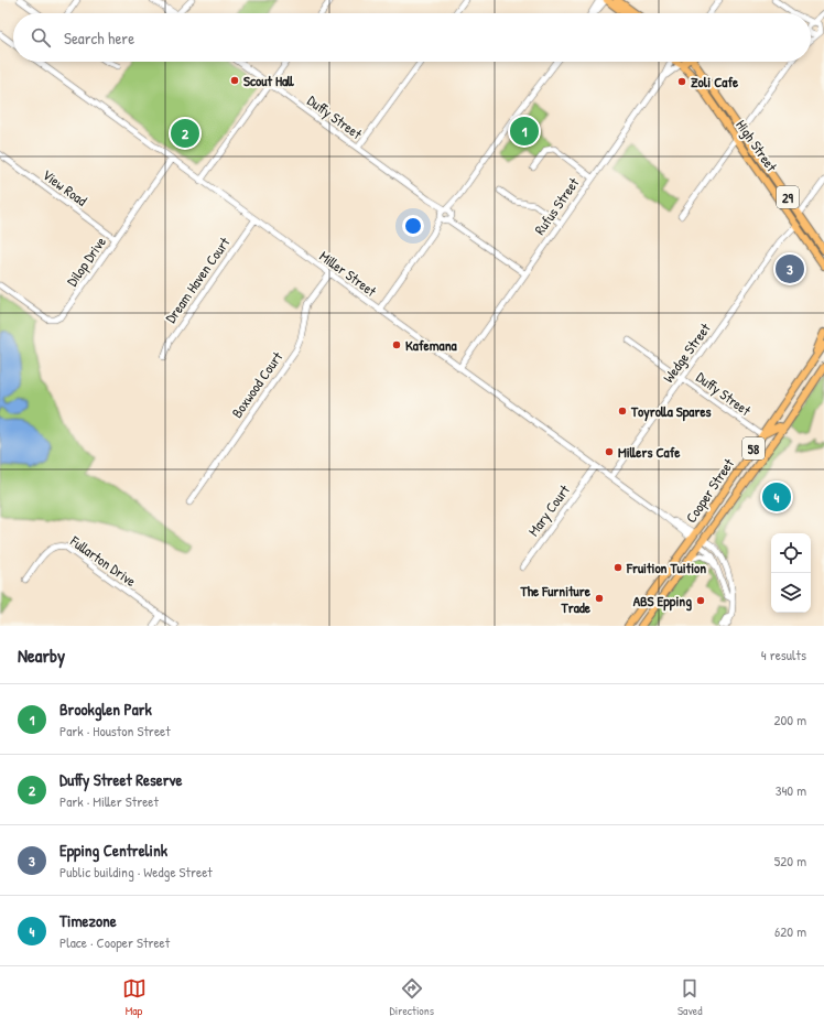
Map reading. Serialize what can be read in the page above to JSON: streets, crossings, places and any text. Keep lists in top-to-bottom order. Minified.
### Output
{"streets":{"main road":["High Street","29","Wedge Street","58","Cooper Street"],"street":["Duffy Street","View Road","Rufus Street","Dilop Drive","Miller Street","Dream Haven Court","Boxwood Court","Mary Court","Fullarton Drive"]},"crossings":[["Duffy Street","Wedge Street"],["Duffy Street","Cooper Street"],["High Street","29"],["High Street","Rufus Street"],["High Street","Wedge Street"],["View Road","Dilop Drive"],["29","Rufus Street"],["Rufus Street","Miller Street"],["Dilop Drive","Miller Street"],["Miller Street","Dream Haven Court"],["Miller Street","Wedge Street"],["Miller Street","Boxwood Court"],["Miller Street","Cooper Street"],["Miller Street","Mary Court"],["58","Cooper Street"]],"places":["Scout Hall","Zoli Cafe","Kafemana","Toyrolla Spares","Millers Cafe","Fruition Tuition","The Furniture Trade","ABS Epping"],"page":{"search":"Search here","pins":["1","2","3","4"],"heading":["Nearby","4 results"],"list":[{"mark":"1","name":"Brookglen Park","note":"Park · Houston Street","value":"200 m"},{"mark":"2","name":"Duffy Street Reserve","note":"Park · Miller Street","value":"340 m"},{"mark":"3","name":"Epping Centrelink","note":"Public building · Wedge Street","value":"520 m"},{"mark":"4","name":"Timezone","note":"Place · Cooper Street","value":"620 m"}],"nav":["Map","Directions","Saved"]}}
